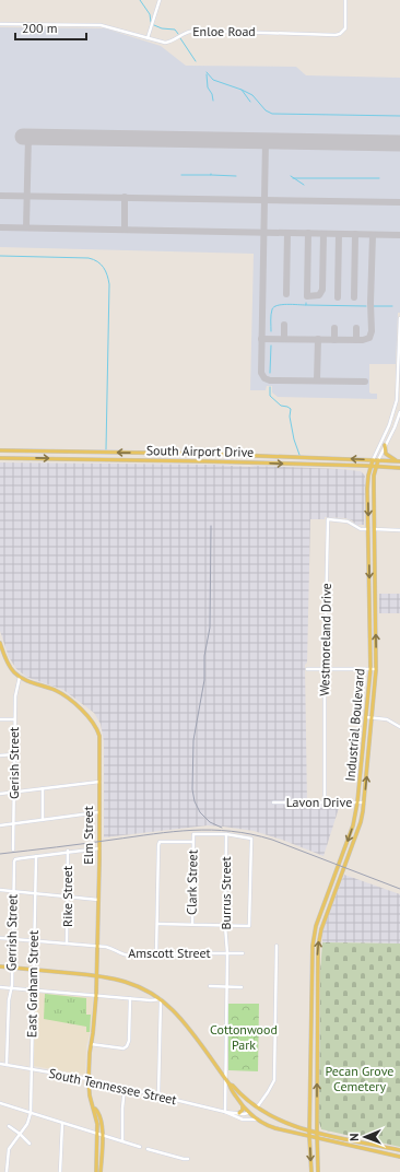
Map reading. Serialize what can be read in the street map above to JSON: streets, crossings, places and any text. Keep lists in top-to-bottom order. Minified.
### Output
{"streets":{"main road":["South Airport Drive","Industrial Boulevard","Elm Street"],"street":["Enloe Road","Westmoreland Drive","Gerish Street","Lavon Drive","Clark Street","Burrus Street","Rike Street","Gerrish Street","Amscott Street","East Graham Street","South Tennessee Street"]},"crossings":[["South Airport Drive","Industrial Boulevard"],["Westmoreland Drive","Industrial Boulevard"],["Westmoreland Drive","Lavon Drive"],["Industrial Boulevard","Lavon Drive"],["Gerish Street","Elm Street"],["Elm Street","Amscott Street"],["Elm Street","South Tennessee Street"],["Burrus Street","Amscott Street"],["Burrus Street","South Tennessee Street"],["Rike Street","Amscott Street"],["Gerrish Street","Amscott Street"],["Gerrish Street","East Graham Street"],["Gerrish Street","South Tennessee Street"],["Amscott Street","East Graham Street"],["East Graham Street","South Tennessee Street"]],"parks":["Cottonwood Park","Pecan Grove Cemetery"],"scale_bar":"200 m","north":"left"}
